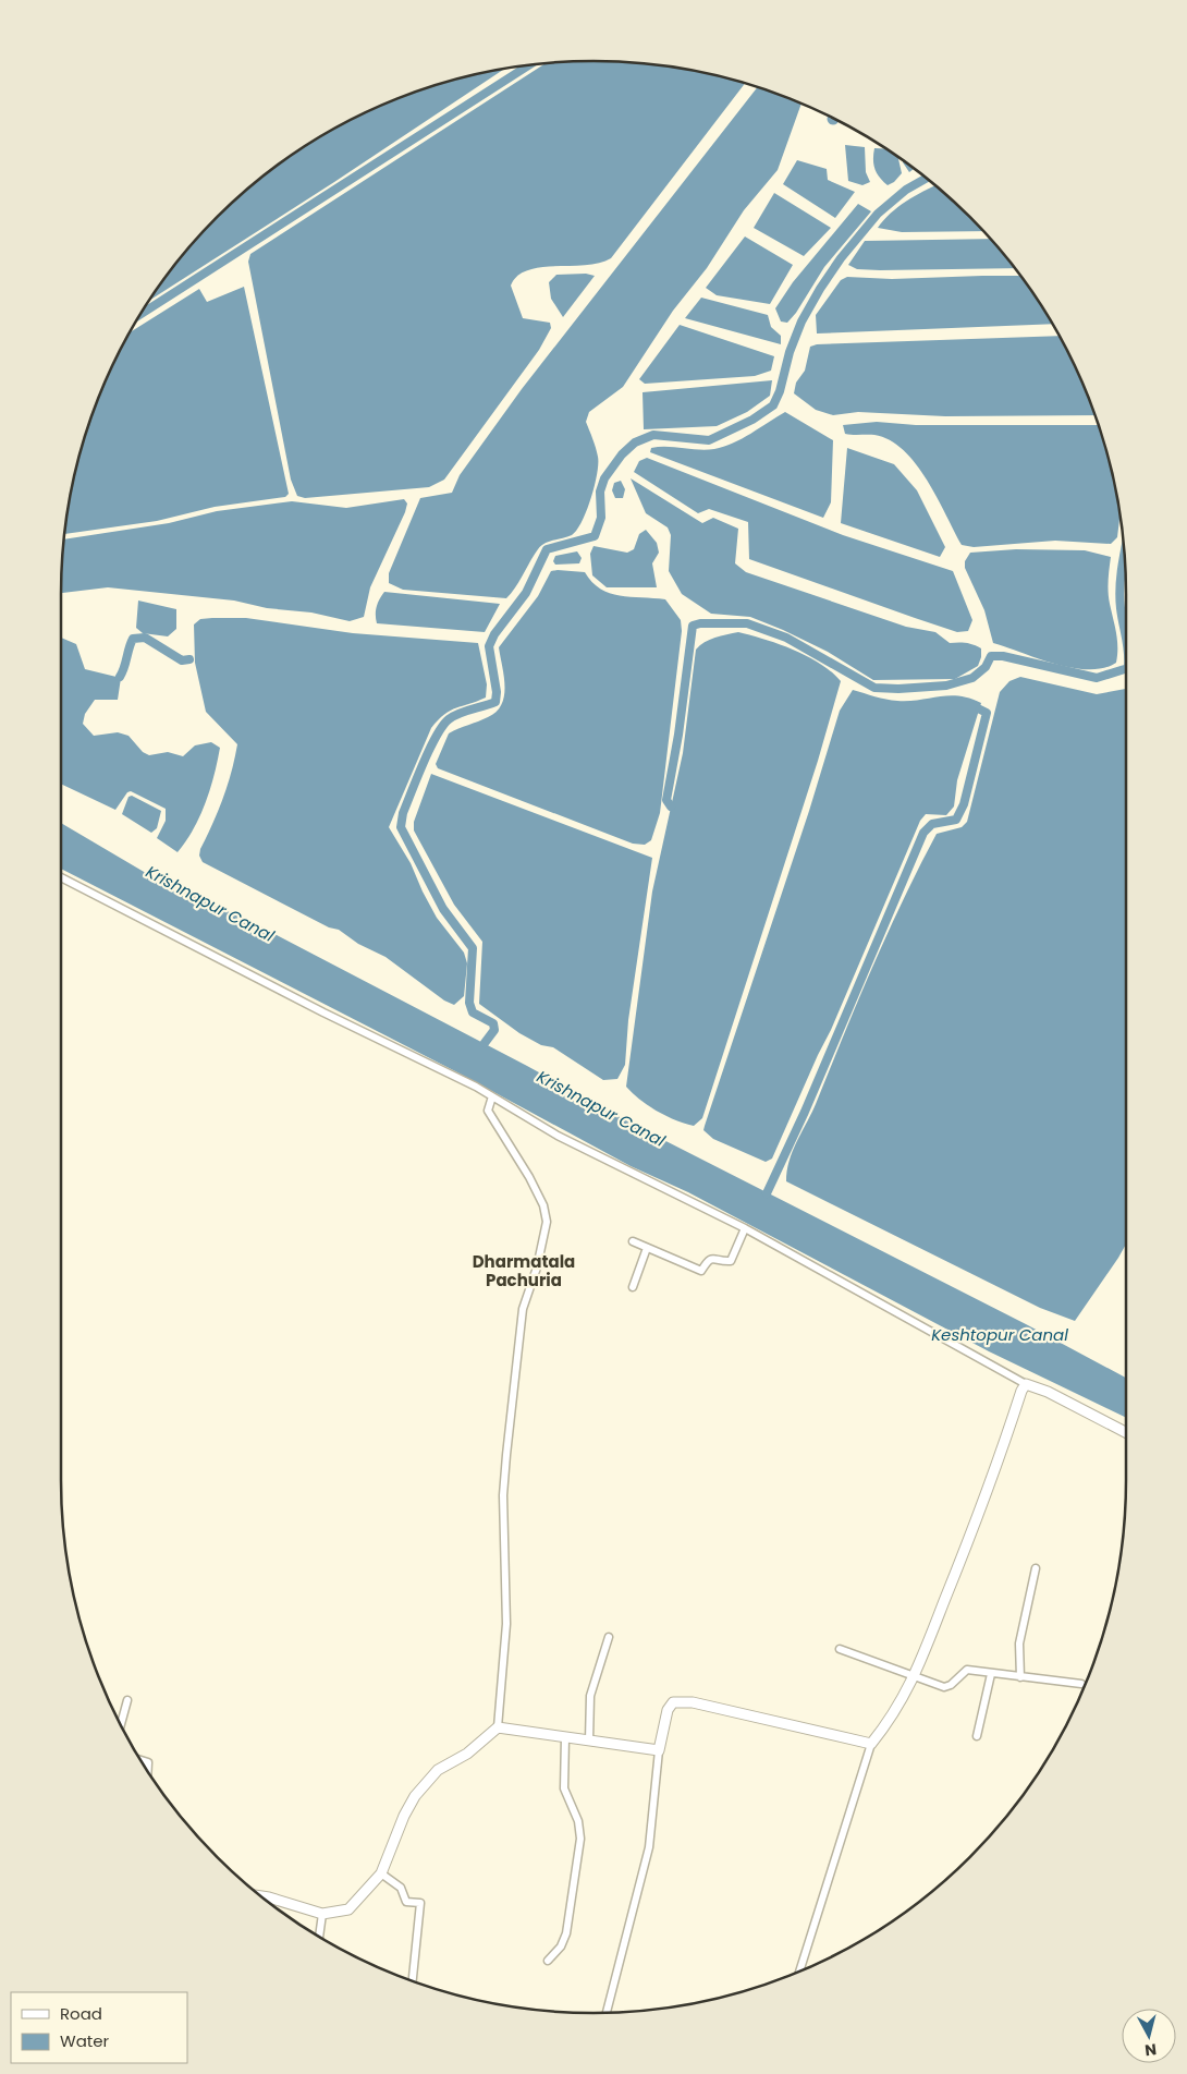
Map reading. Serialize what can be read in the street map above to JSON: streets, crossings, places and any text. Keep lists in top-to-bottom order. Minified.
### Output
{"districts":["Dharmatala Pachuria"],"water":["Krishnapur Canal","Keshtopur Canal"],"legend":["Road","Water"],"north":"bottom"}
